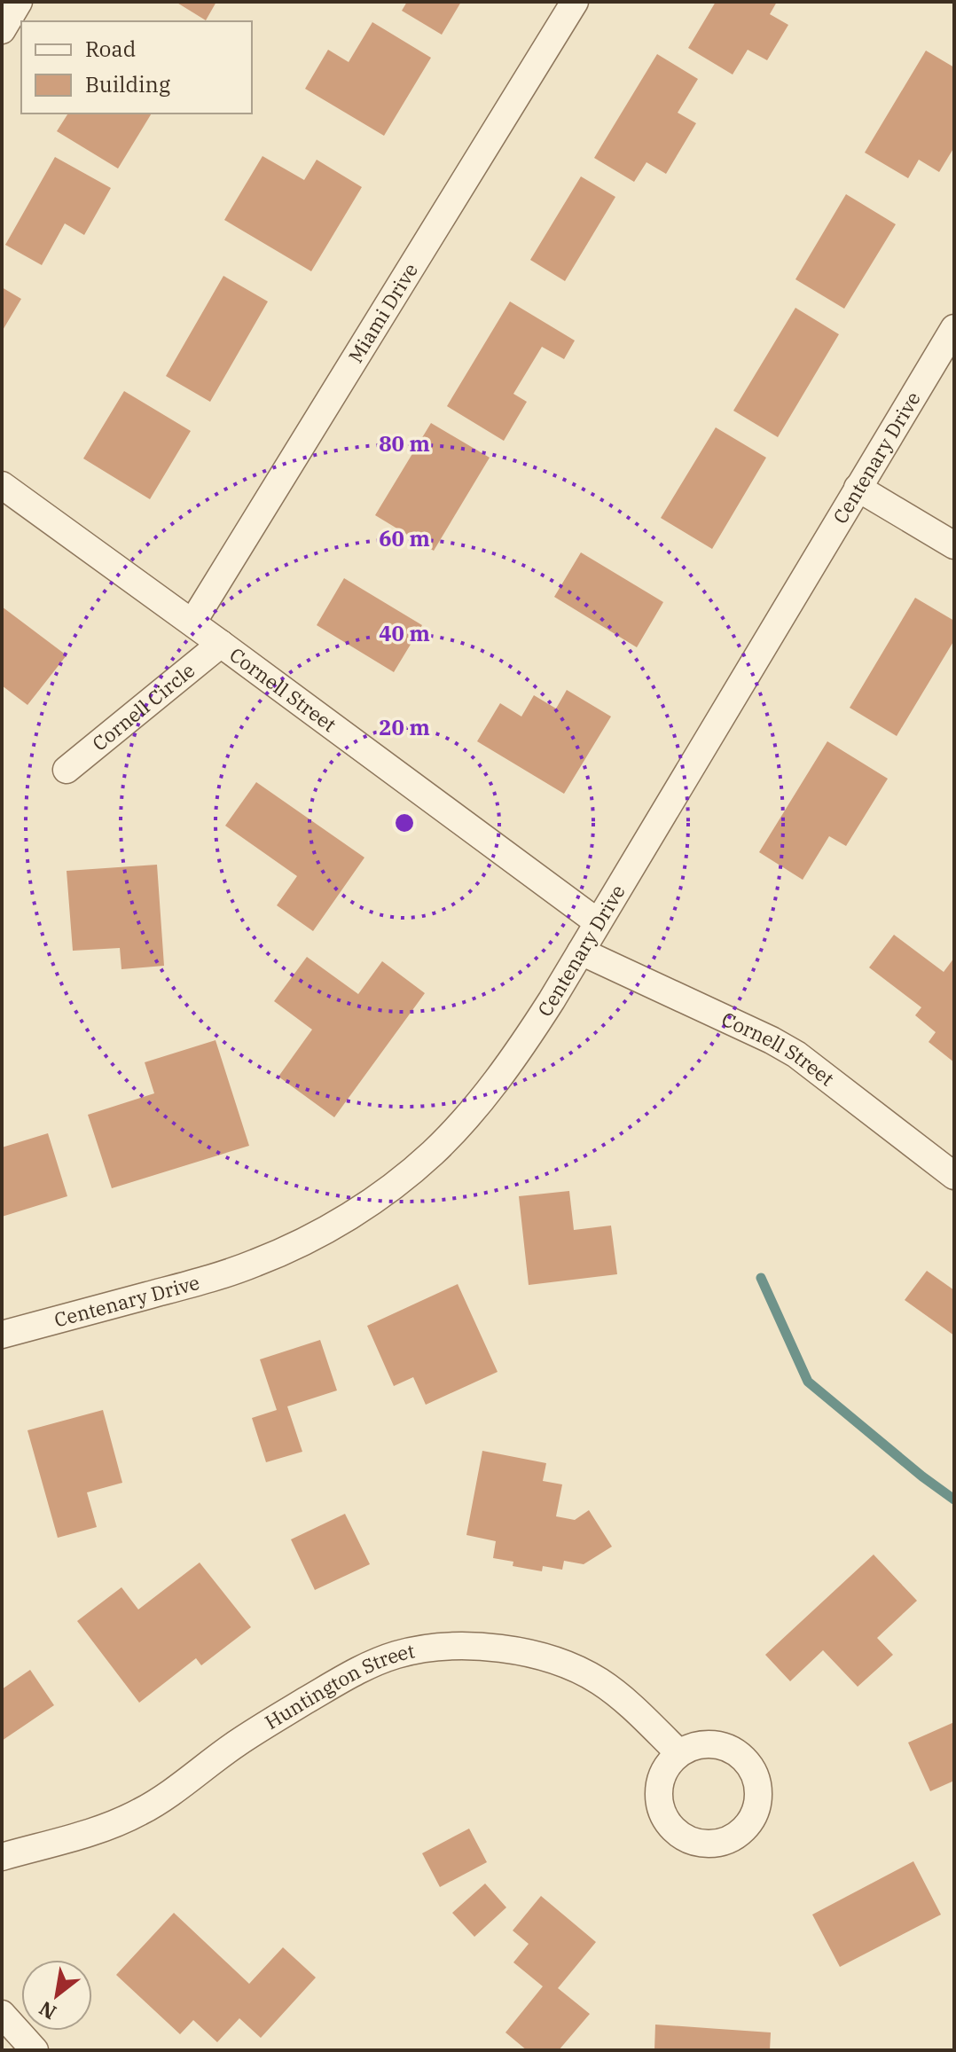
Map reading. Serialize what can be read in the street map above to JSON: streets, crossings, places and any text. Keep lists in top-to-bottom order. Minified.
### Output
{"streets":{"street":["Miami Drive","Centenary Drive","Cornell Street","Cornell Circle","Huntington Street"]},"crossings":[["Miami Drive","Cornell Street"],["Centenary Drive","Cornell Street"],["Cornell Street","Cornell Circle"]],"legend":["Road","Building"],"north":"bottom left","rings":["80 m","60 m","40 m","20 m"]}
